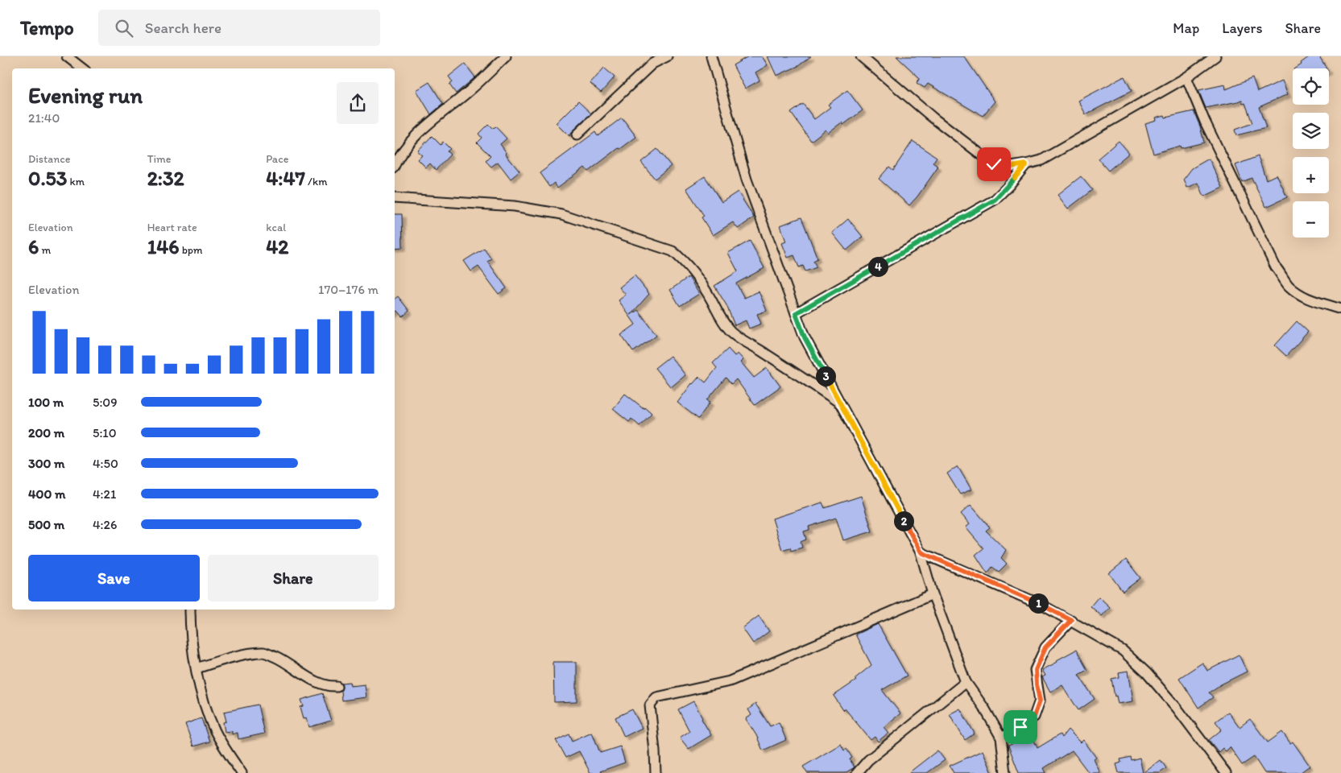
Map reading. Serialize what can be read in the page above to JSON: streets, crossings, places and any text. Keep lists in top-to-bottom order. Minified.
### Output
{"page":{"header":"Tempo","search":"Search here","nav":["Map","Layers","Share"],"map_buttons":["+","−"],"heading":["Evening run","21:40"],"stats":[["Distance","0.53 km"],["Time","2:32"],["Pace","4:47 /km"],["Elevation","6 m"],["Heart rate","146 bpm"],["kcal","42"]],"pins":["4","3","2","1"],"chart":["Elevation","170–176 m"],"list":[{"name":"100 m","note":"5:09"},{"name":"200 m","note":"5:10"},{"name":"300 m","note":"4:50"},{"name":"400 m","note":"4:21"},{"name":"500 m","note":"4:26"}],"buttons":["Save","Share"]}}
